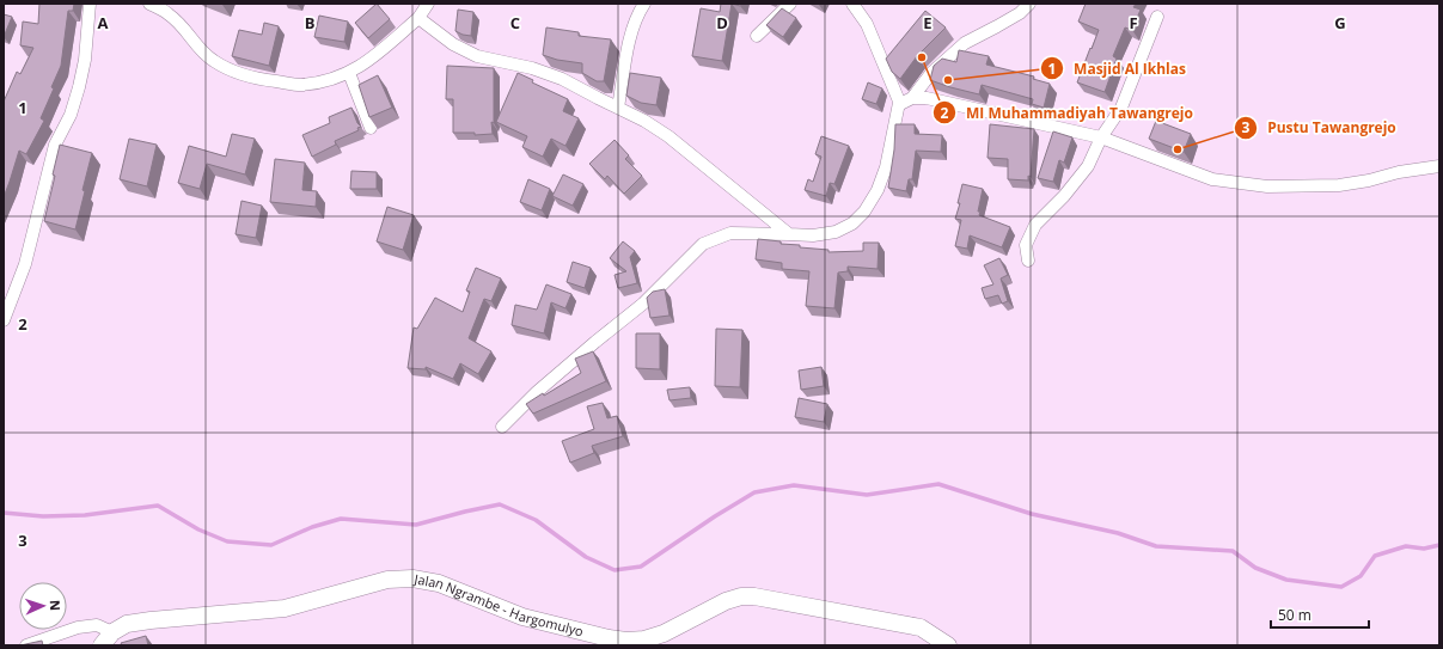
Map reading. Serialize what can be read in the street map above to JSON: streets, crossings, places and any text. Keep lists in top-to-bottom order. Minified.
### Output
{"streets":{"main road":["Jalan Ngrambe - Hargomulyo"]},"places":["MI Muhammadiyah Tawangrejo","Masjid Al Ikhlas","Pustu Tawangrejo"],"scale_bar":"50 m","north":"right","grid":{"columns":["A","B","C","D","E","F","G"],"rows":["1","2","3"]}}
